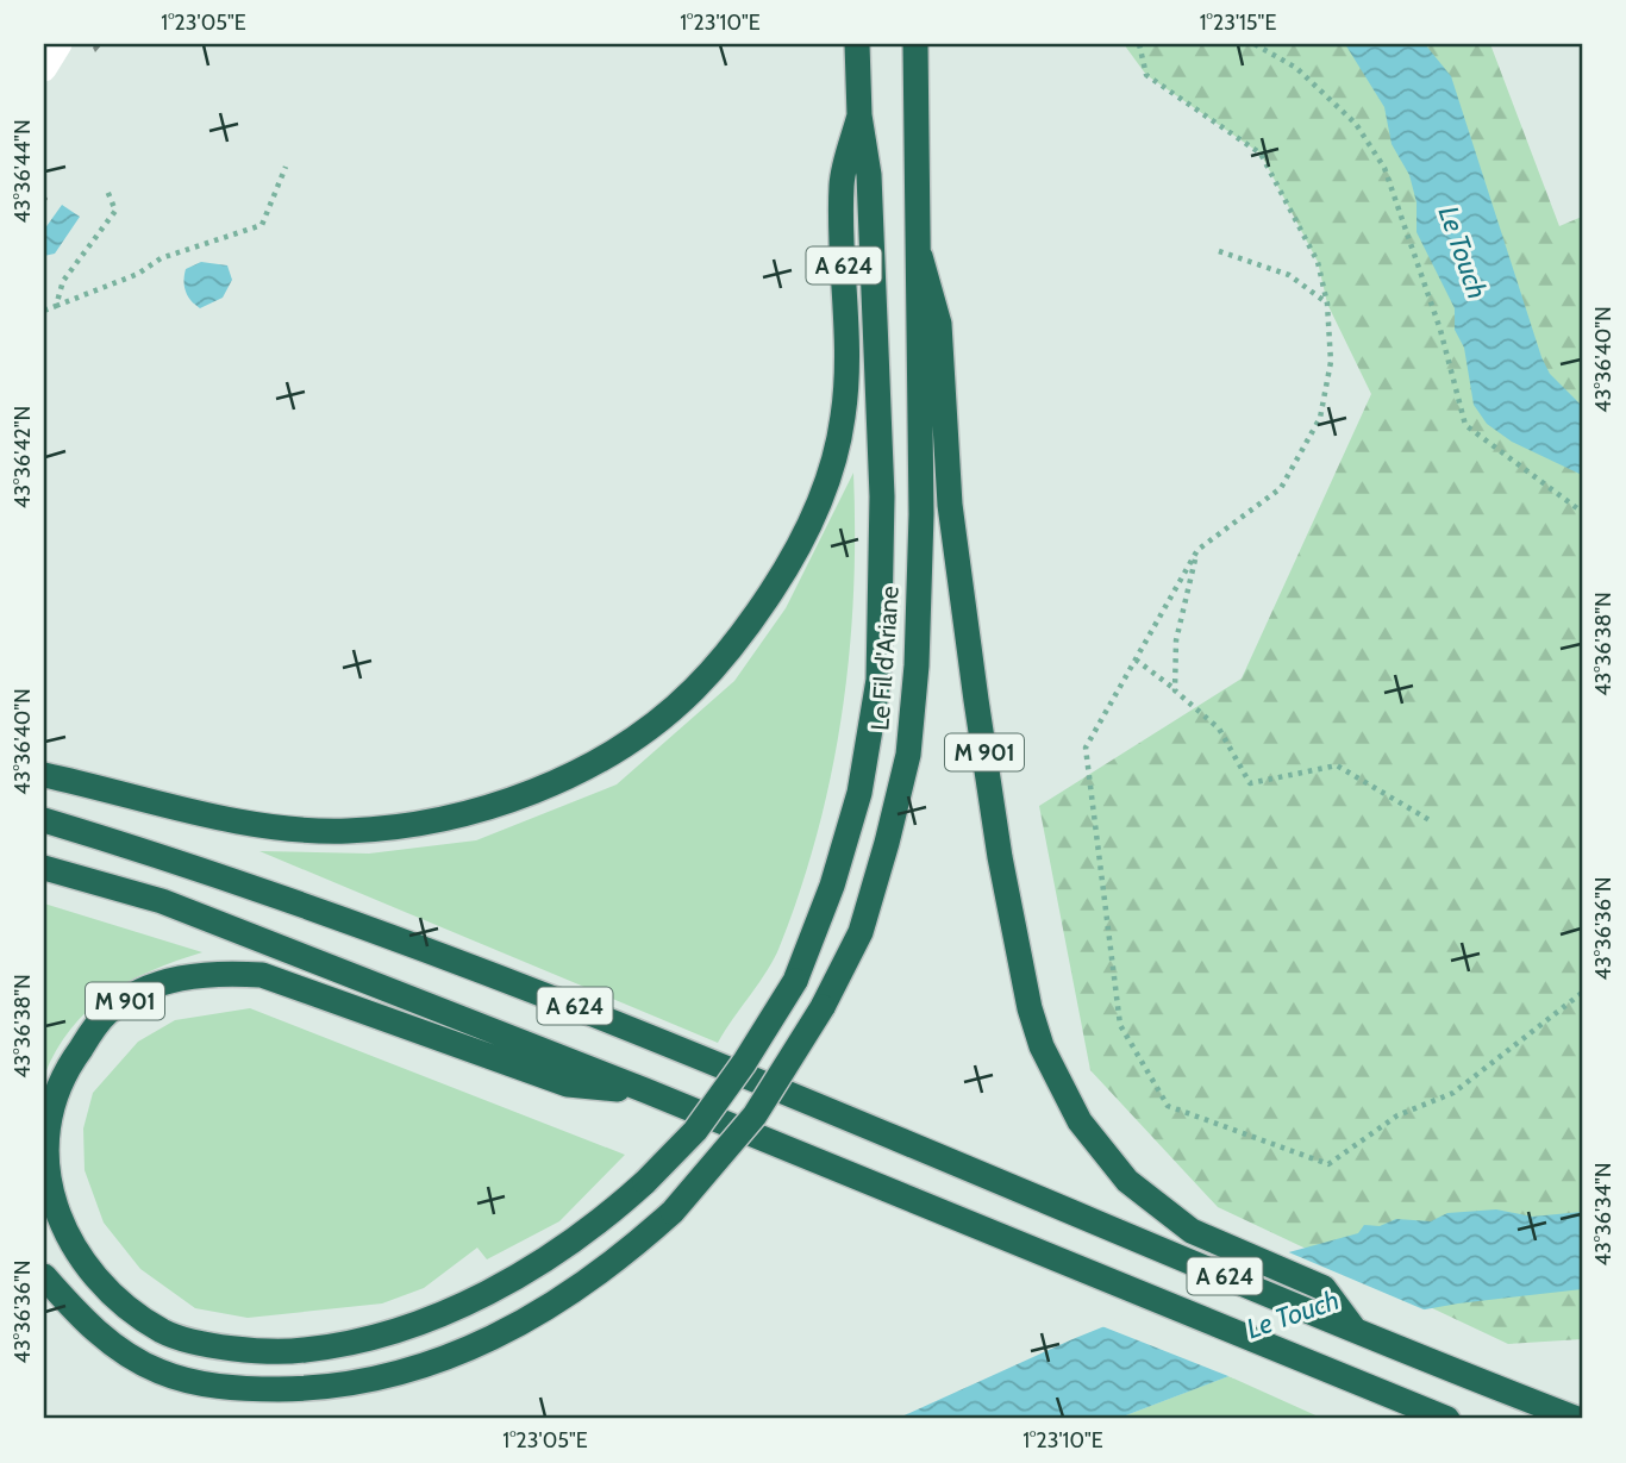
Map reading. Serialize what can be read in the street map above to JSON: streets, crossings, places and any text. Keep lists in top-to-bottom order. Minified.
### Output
{"streets":{"highway":["A 624","Le Fil d'Ariane","M 901"]},"crossings":[["A 624","Le Fil d'Ariane"],["A 624","M 901"],["Le Fil d'Ariane","M 901"]],"water":["Le Touch"],"coordinates":["1°23'05\"E","1°23'10\"E","1°23'15\"E","43°36'44\"N","43°36'40\"N","43°36'42\"N","43°36'38\"N","43°36'36\"N","43°36'34\"N"]}
